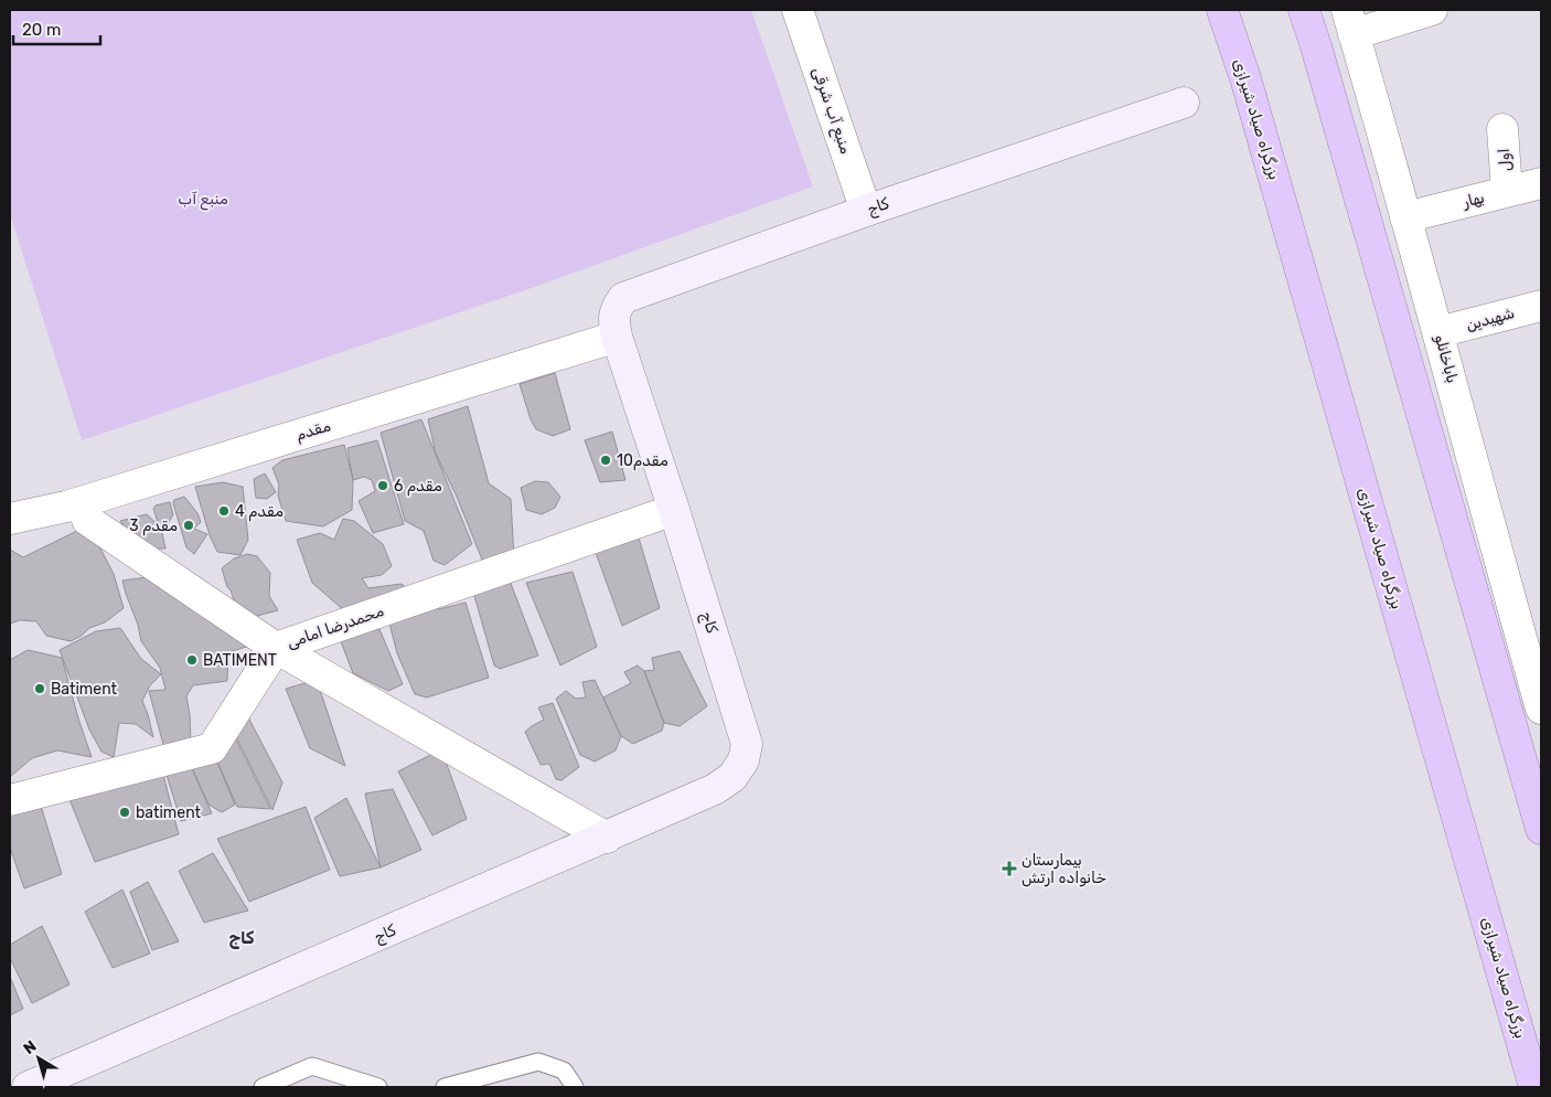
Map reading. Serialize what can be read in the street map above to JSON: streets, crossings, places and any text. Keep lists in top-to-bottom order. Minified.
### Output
{"streets":{"highway":["بزرگراه صیاد شیرازی"],"main road":["کاج"],"street":["منبع آب شرقی","اول","بهار","شهیدین","باباخانلو","مقدم","محمدرضا امامی"]},"crossings":[["منبع آب شرقی","کاج"],["اول","بهار"],["بهار","باباخانلو"],["کاج","مقدم"],["کاج","محمدرضا امامی"],["شهیدین","باباخانلو"]],"districts":["کاج"],"parks":["منبع آب"],"places":{"other":["10مقدم","6 مقدم","4 مقدم","3 مقدم","BATIMENT","Batiment","batiment"],"health":["بیمارستان خانواده ارتش"]},"scale_bar":"20 m","north":"top left"}
